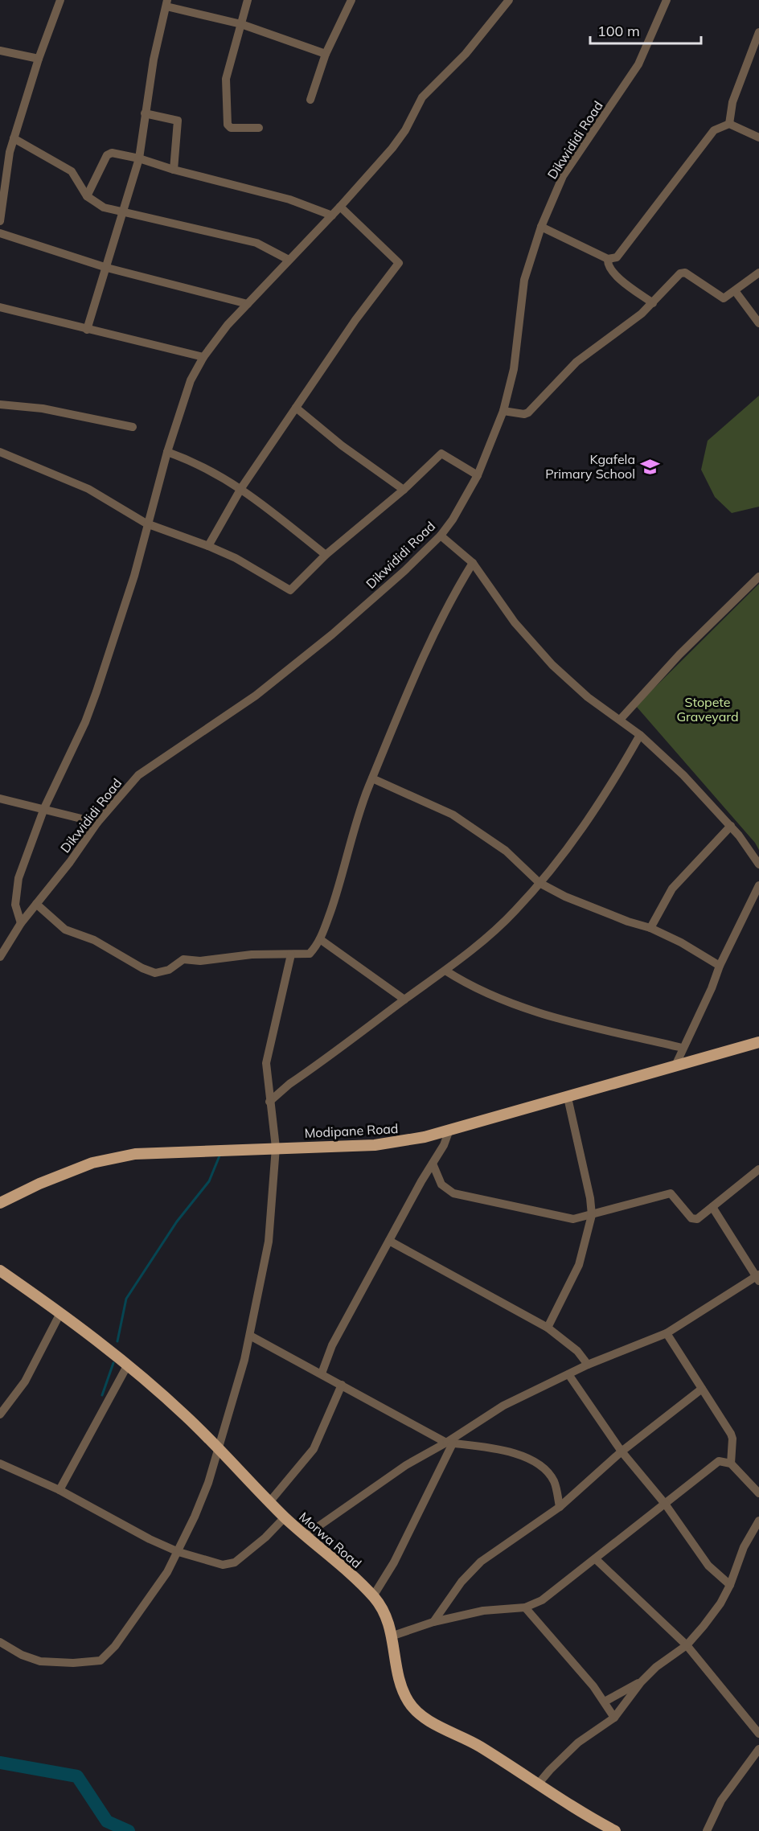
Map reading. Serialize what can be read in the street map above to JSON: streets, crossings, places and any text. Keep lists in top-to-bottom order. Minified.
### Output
{"streets":{"main road":["Modipane Road","Morwa Road"],"street":["Dikwididi Road"]},"parks":["Stopete Graveyard"],"places":{"school or university":["Kgafela Primary School"]},"scale_bar":"100 m"}
